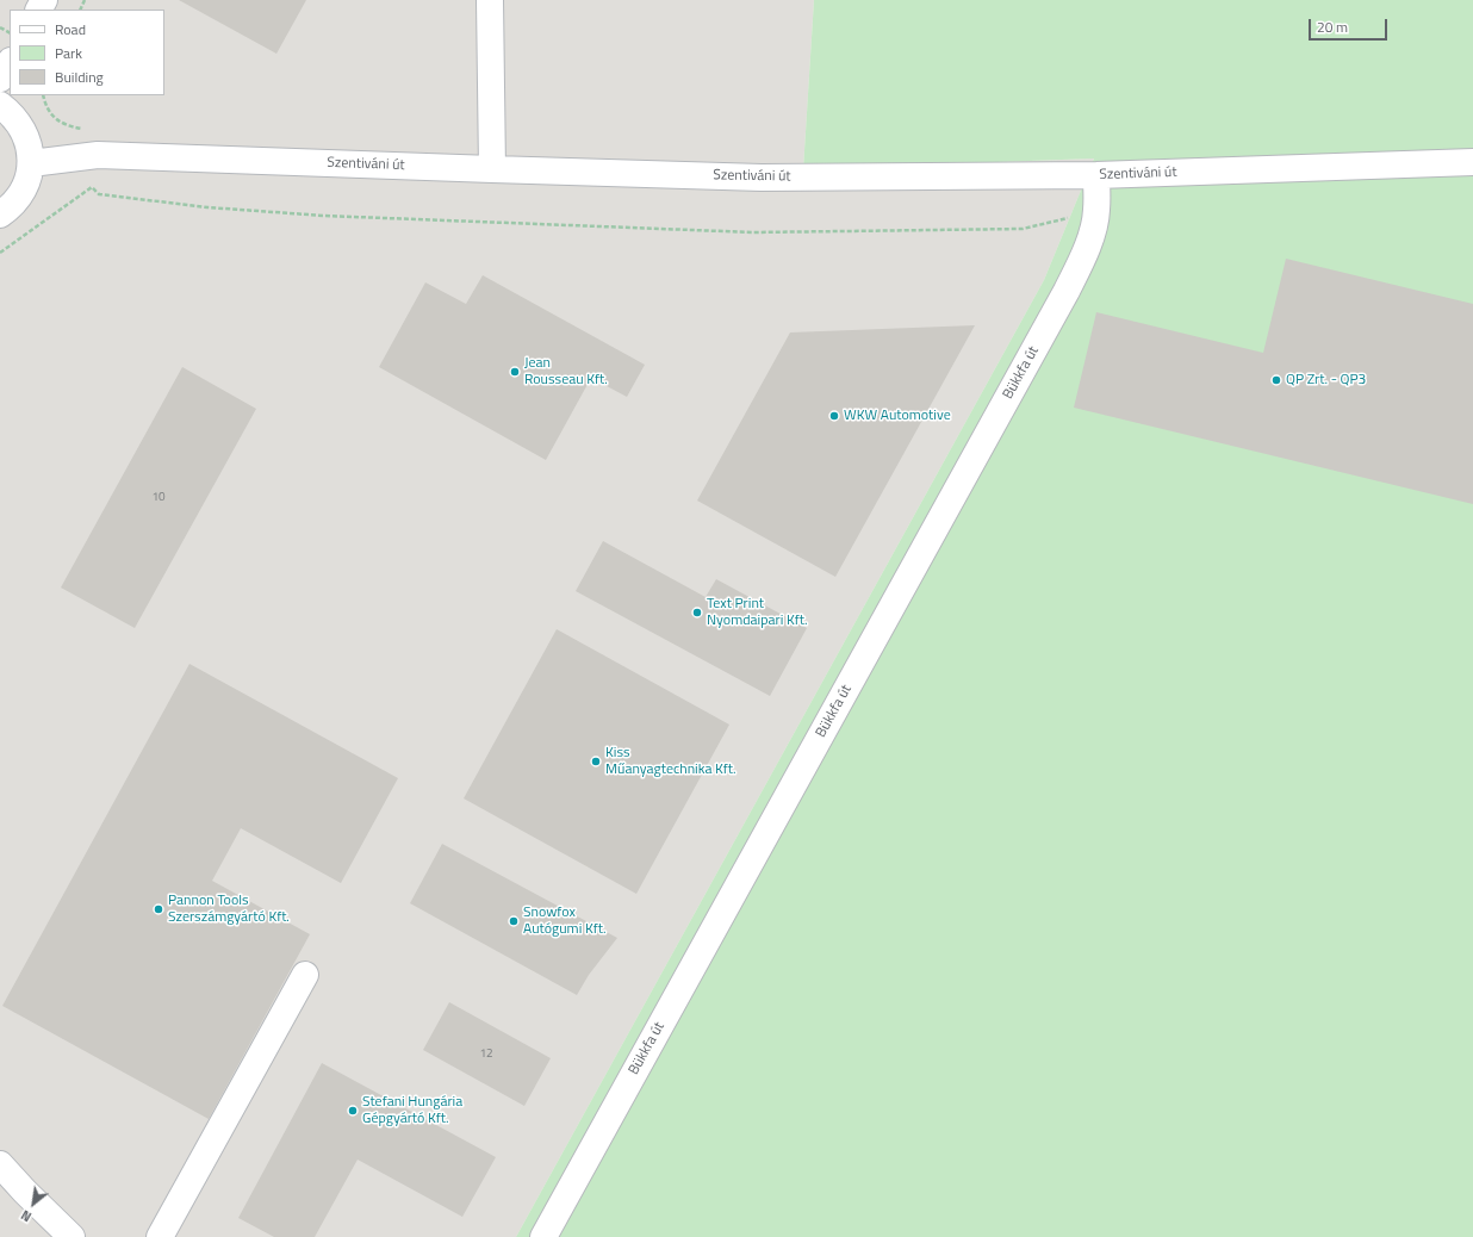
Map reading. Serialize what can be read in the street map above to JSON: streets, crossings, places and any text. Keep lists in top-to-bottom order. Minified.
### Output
{"streets":{"street":["Szentiváni út","Bükkfa út"]},"crossings":[["Szentiváni út","Bükkfa út"]],"places":["Jean Rousseau Kft.","QP Zrt. - QP3","WKW Automotive","Text Print Nyomdaipari Kft.","Kiss Műanyagtechnika Kft.","Pannon Tools Szerszámgyártó Kft.","Snowfox Autógumi Kft.","Stefani Hungária Gépgyártó Kft."],"house_numbers":["10","12"],"legend":["Road","Park","Building"],"scale_bar":"20 m","north":"bottom left"}
